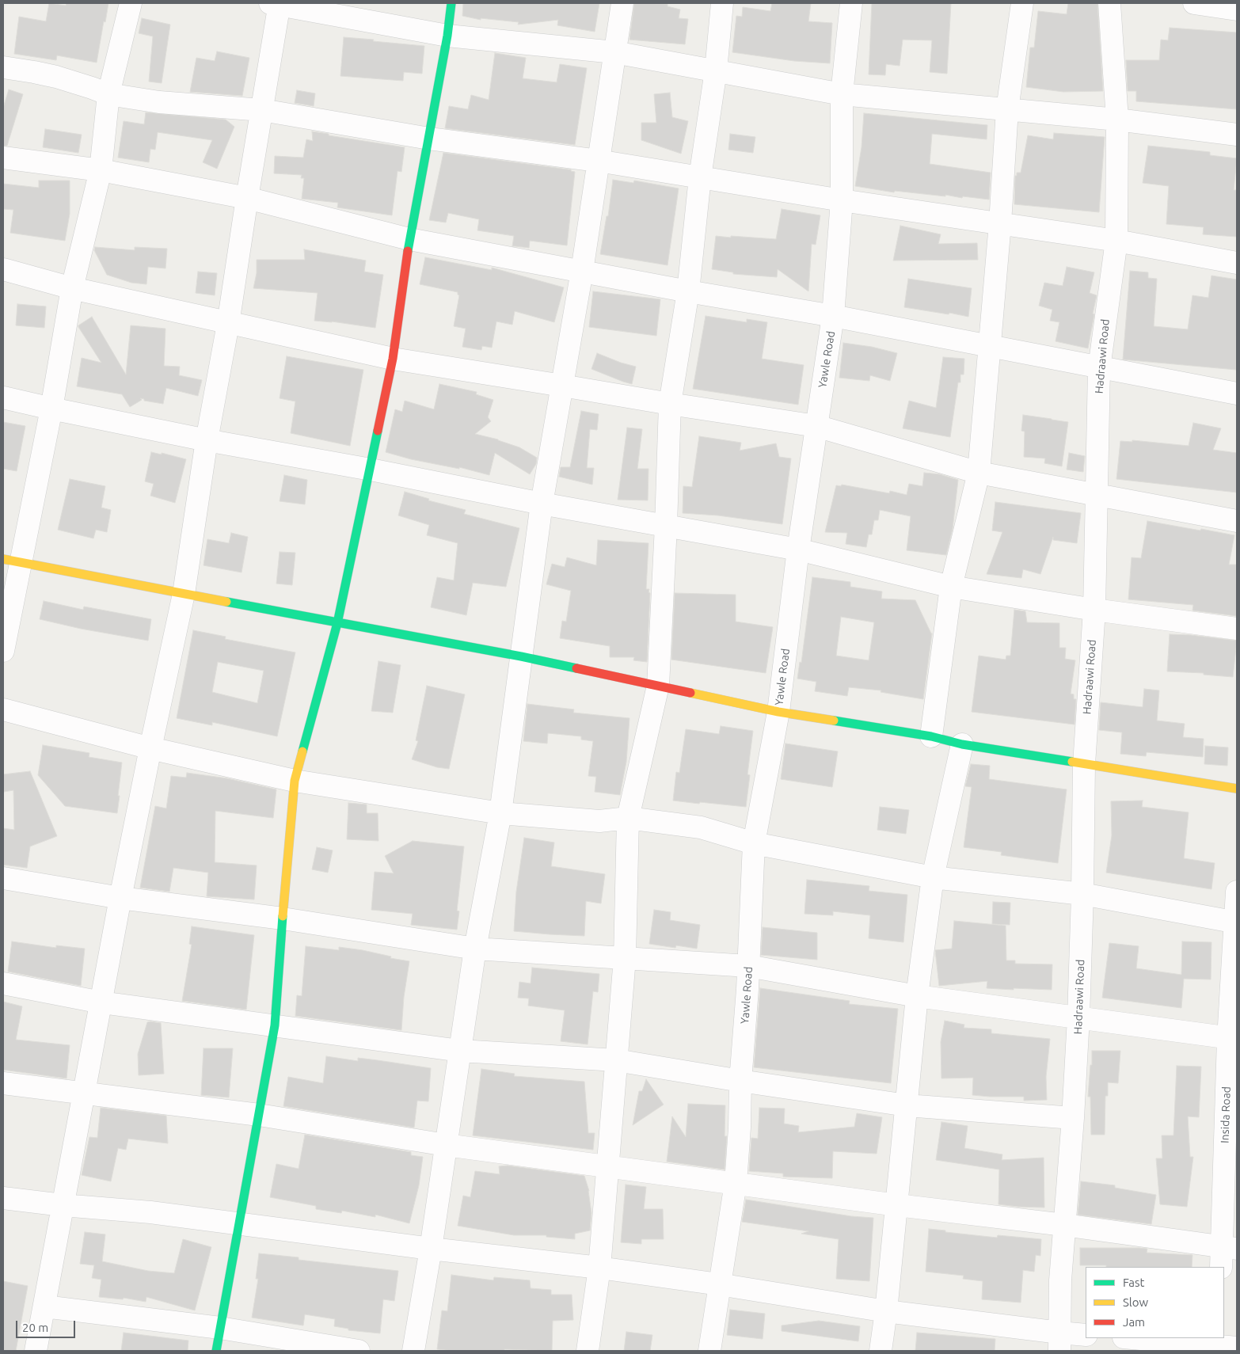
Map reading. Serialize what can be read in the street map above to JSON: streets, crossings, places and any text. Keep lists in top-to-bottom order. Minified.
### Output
{"streets":{"street":["Hadraawi Road","Yawle Road","Insida Road"]},"legend":["Fast","Slow","Jam"],"scale_bar":"20 m"}
